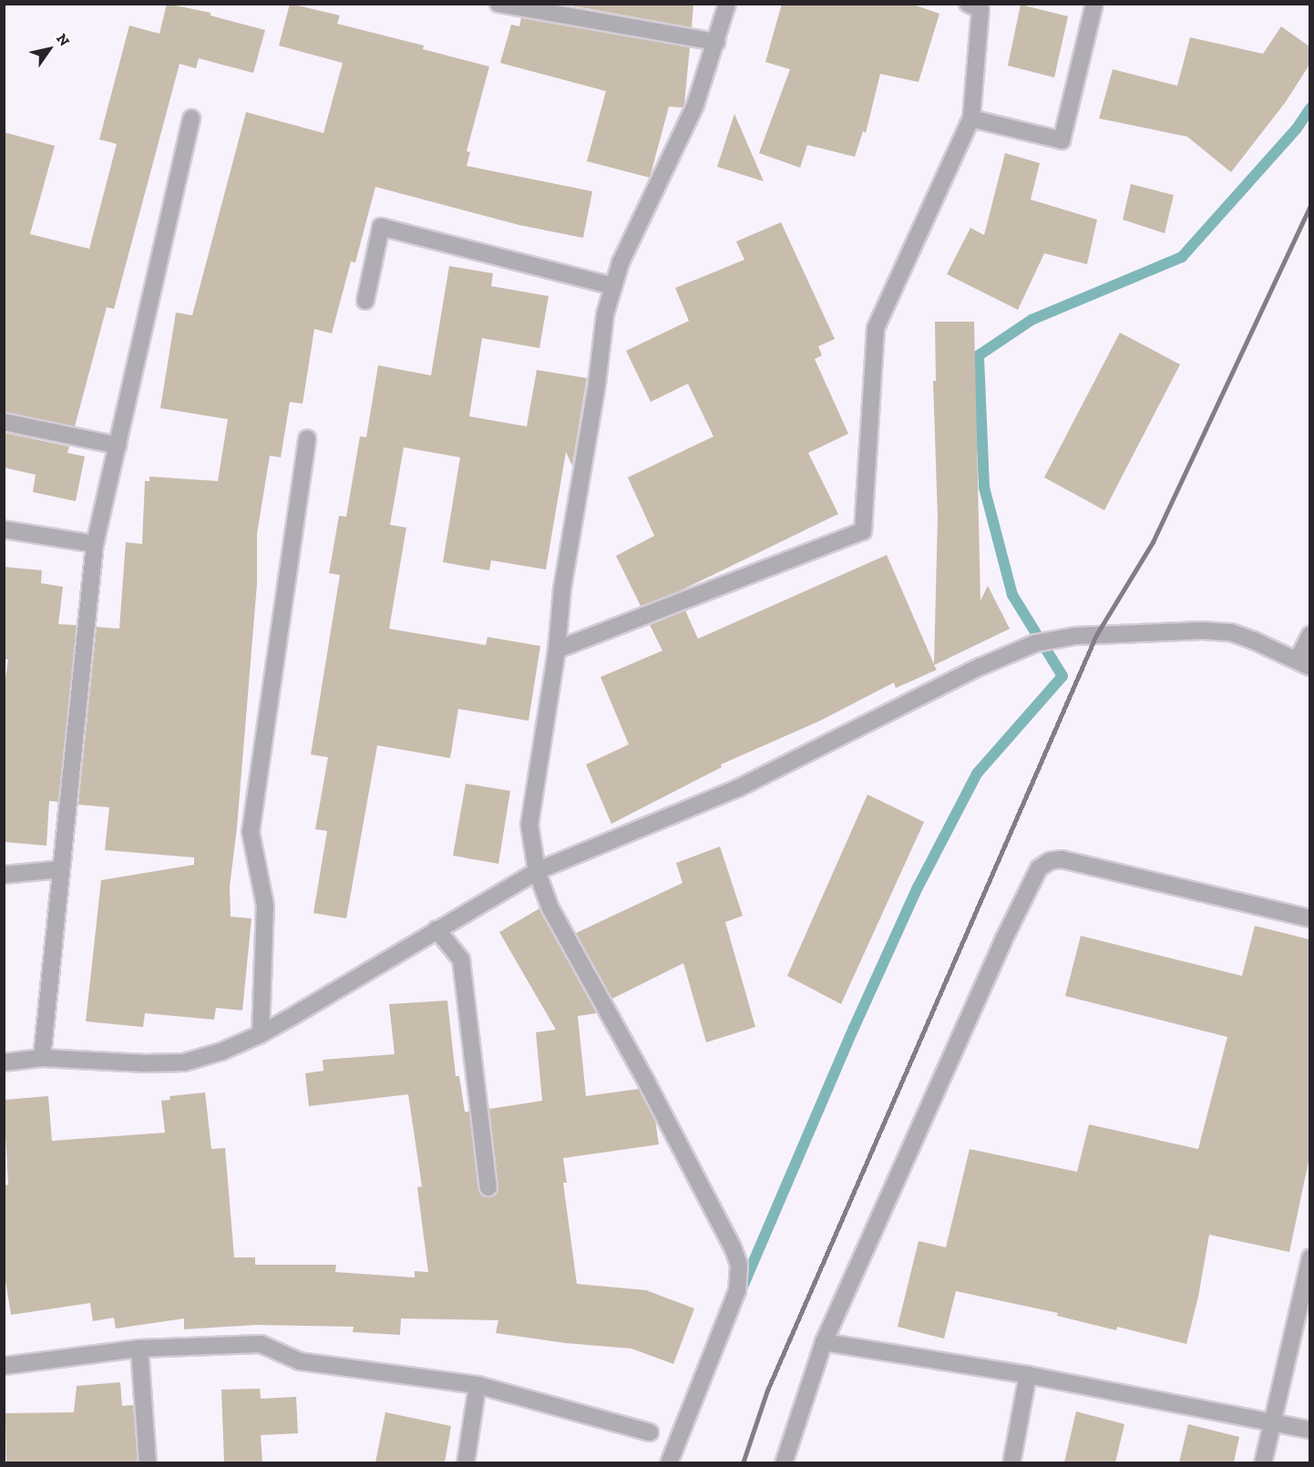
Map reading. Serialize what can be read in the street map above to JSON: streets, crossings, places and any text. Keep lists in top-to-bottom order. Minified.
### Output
{"north":"top right"}
